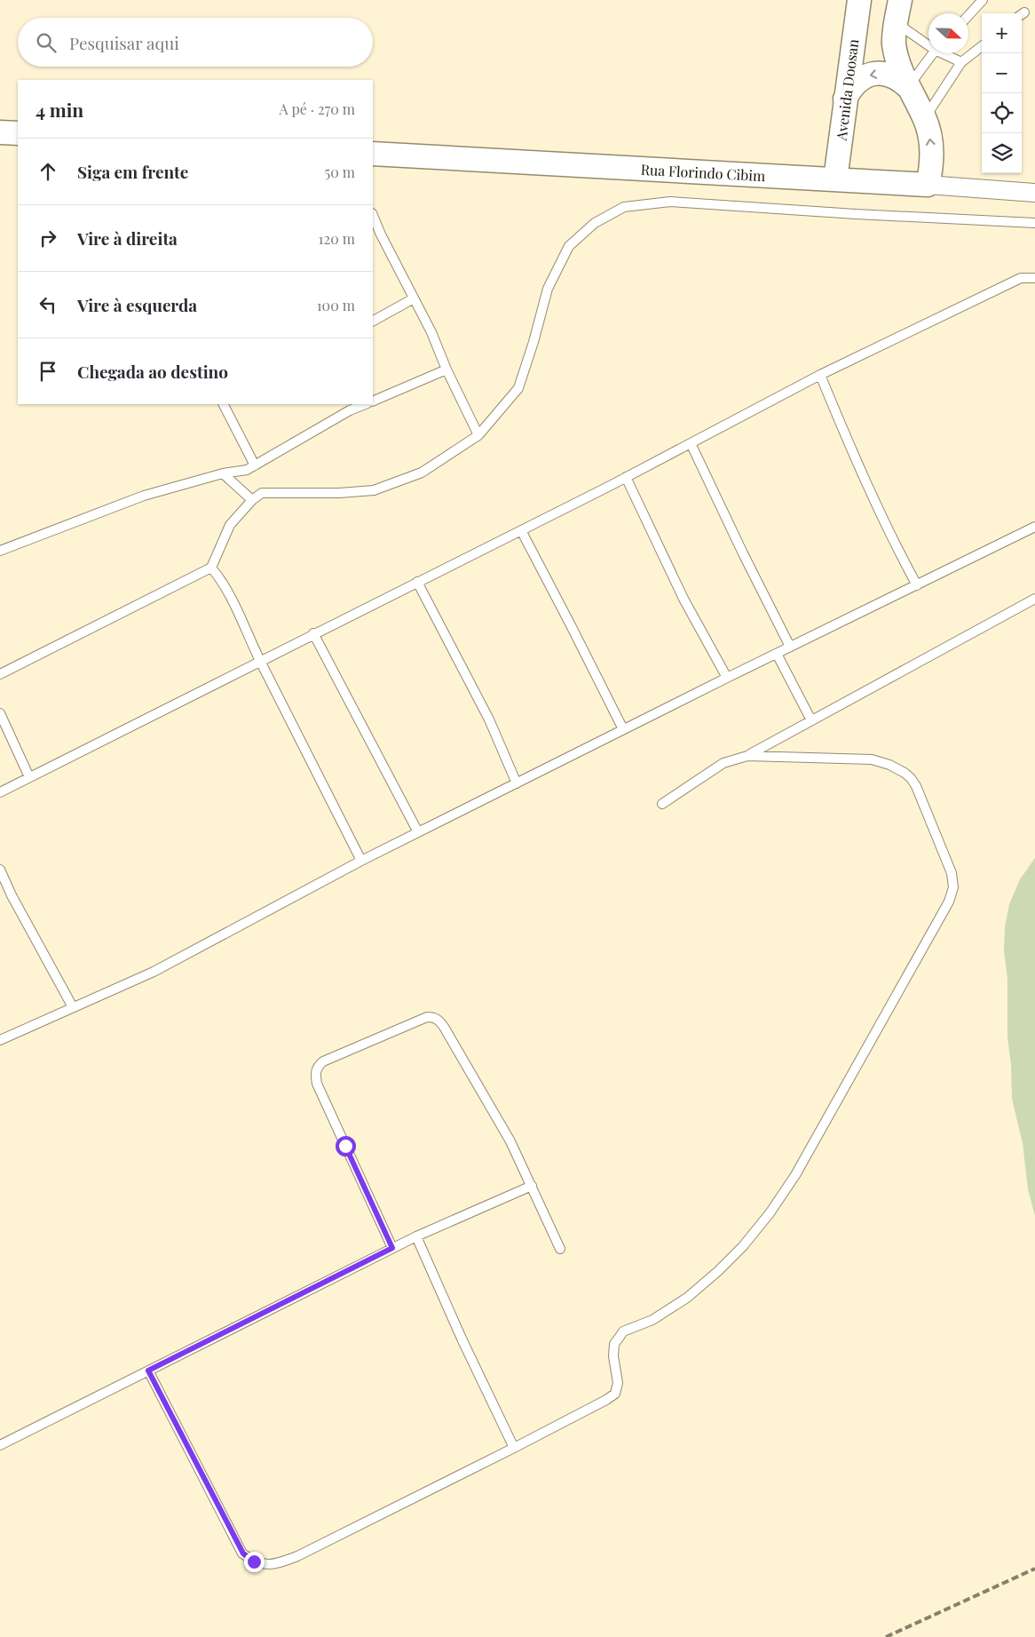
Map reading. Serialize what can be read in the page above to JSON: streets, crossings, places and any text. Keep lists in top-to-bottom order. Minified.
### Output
{"streets":{"street":["Avenida Doosan","Rua Florindo Cibim"]},"crossings":[["Avenida Doosan","Rua Florindo Cibim"]],"north":"right","page":{"map_buttons":["+","−"],"search":"Pesquisar aqui","heading":["4 min","A pé · 270 m"],"list":[["Siga em frente","50 m"],["Vire à direita","120 m"],["Vire à esquerda","100 m"],"Chegada ao destino"]}}
